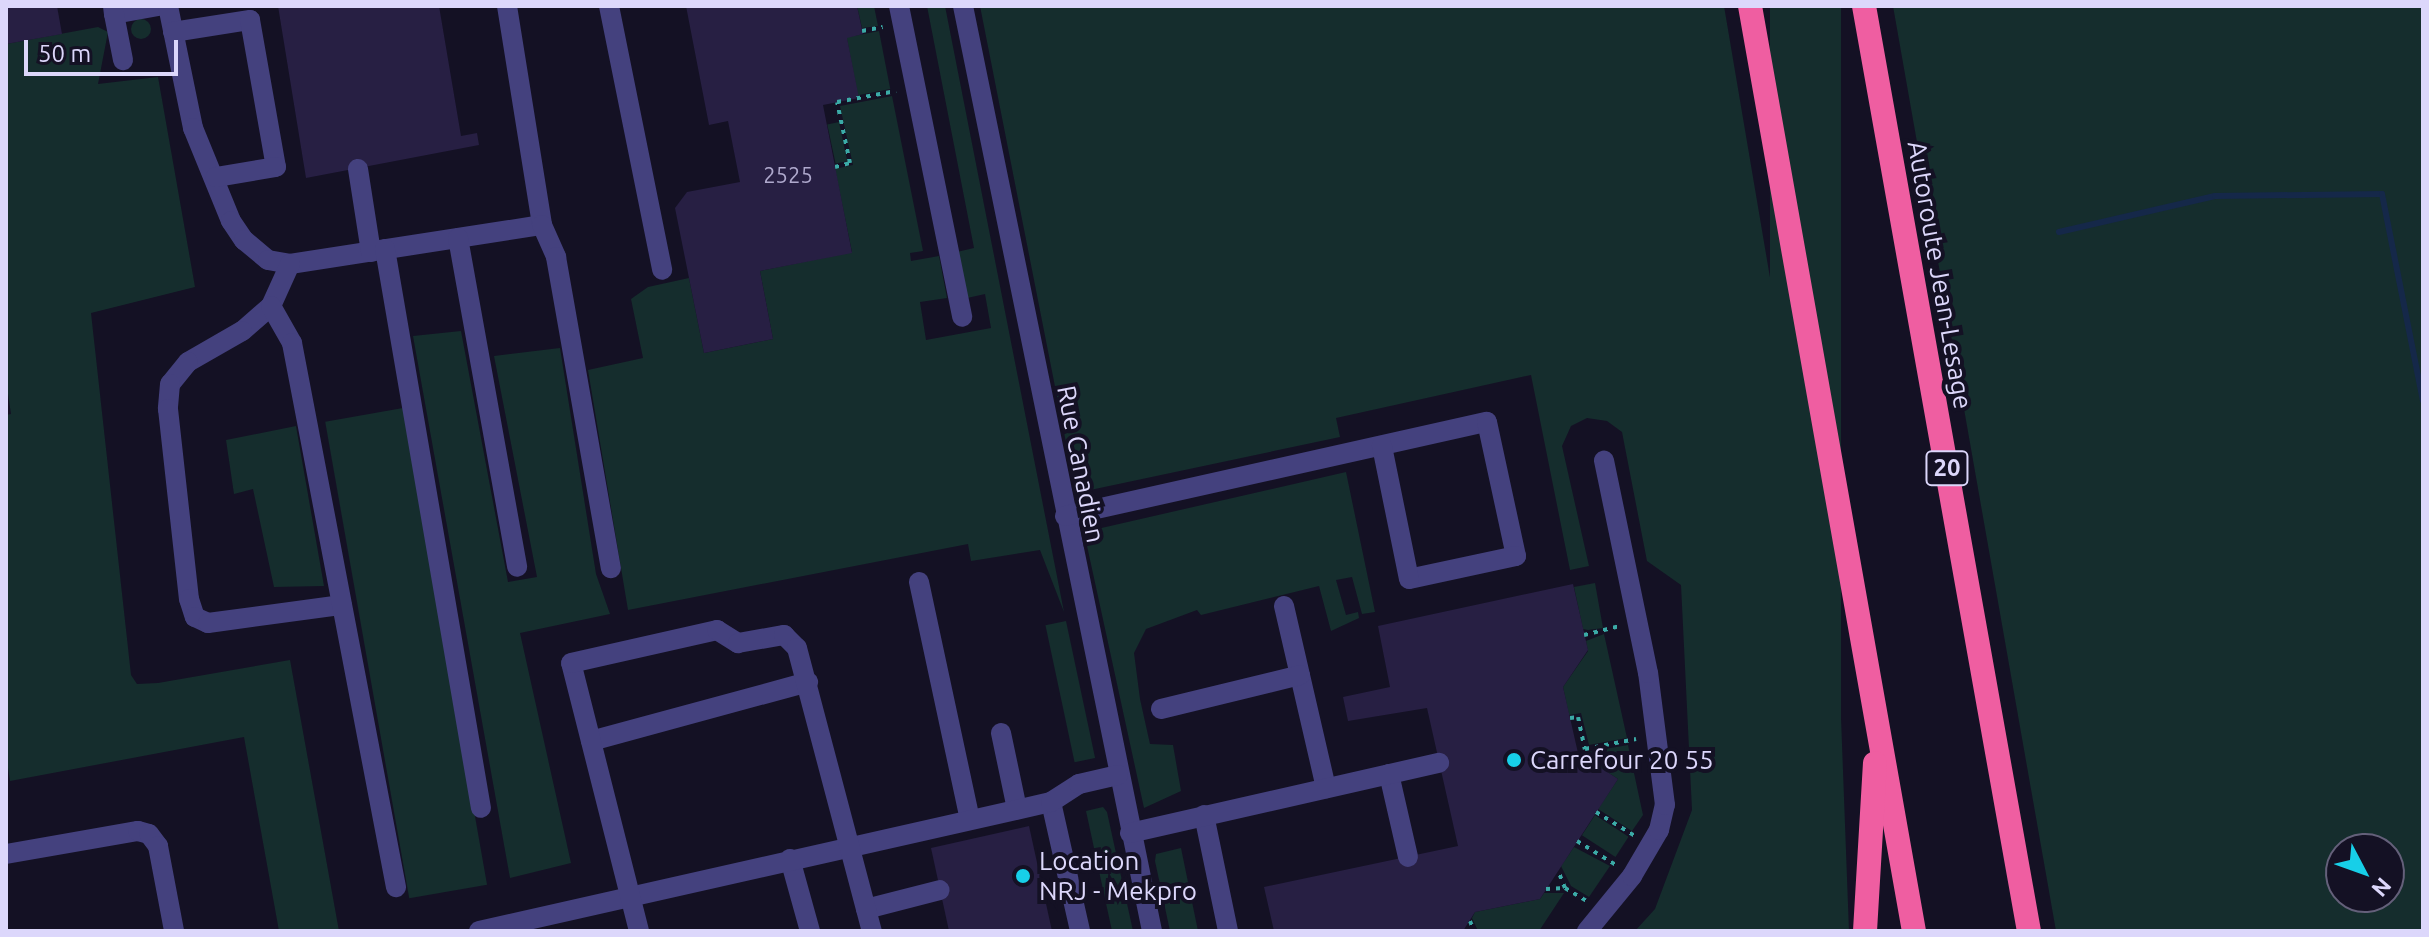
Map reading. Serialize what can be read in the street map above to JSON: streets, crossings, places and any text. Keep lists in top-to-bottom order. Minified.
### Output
{"streets":{"highway":["Autoroute Jean-Lesage","20"],"street":["Rue Canadien"]},"places":["Carrefour 20 55","Location NRJ - Mekpro"],"house_numbers":["2525"],"scale_bar":"50 m","north":"bottom right"}
